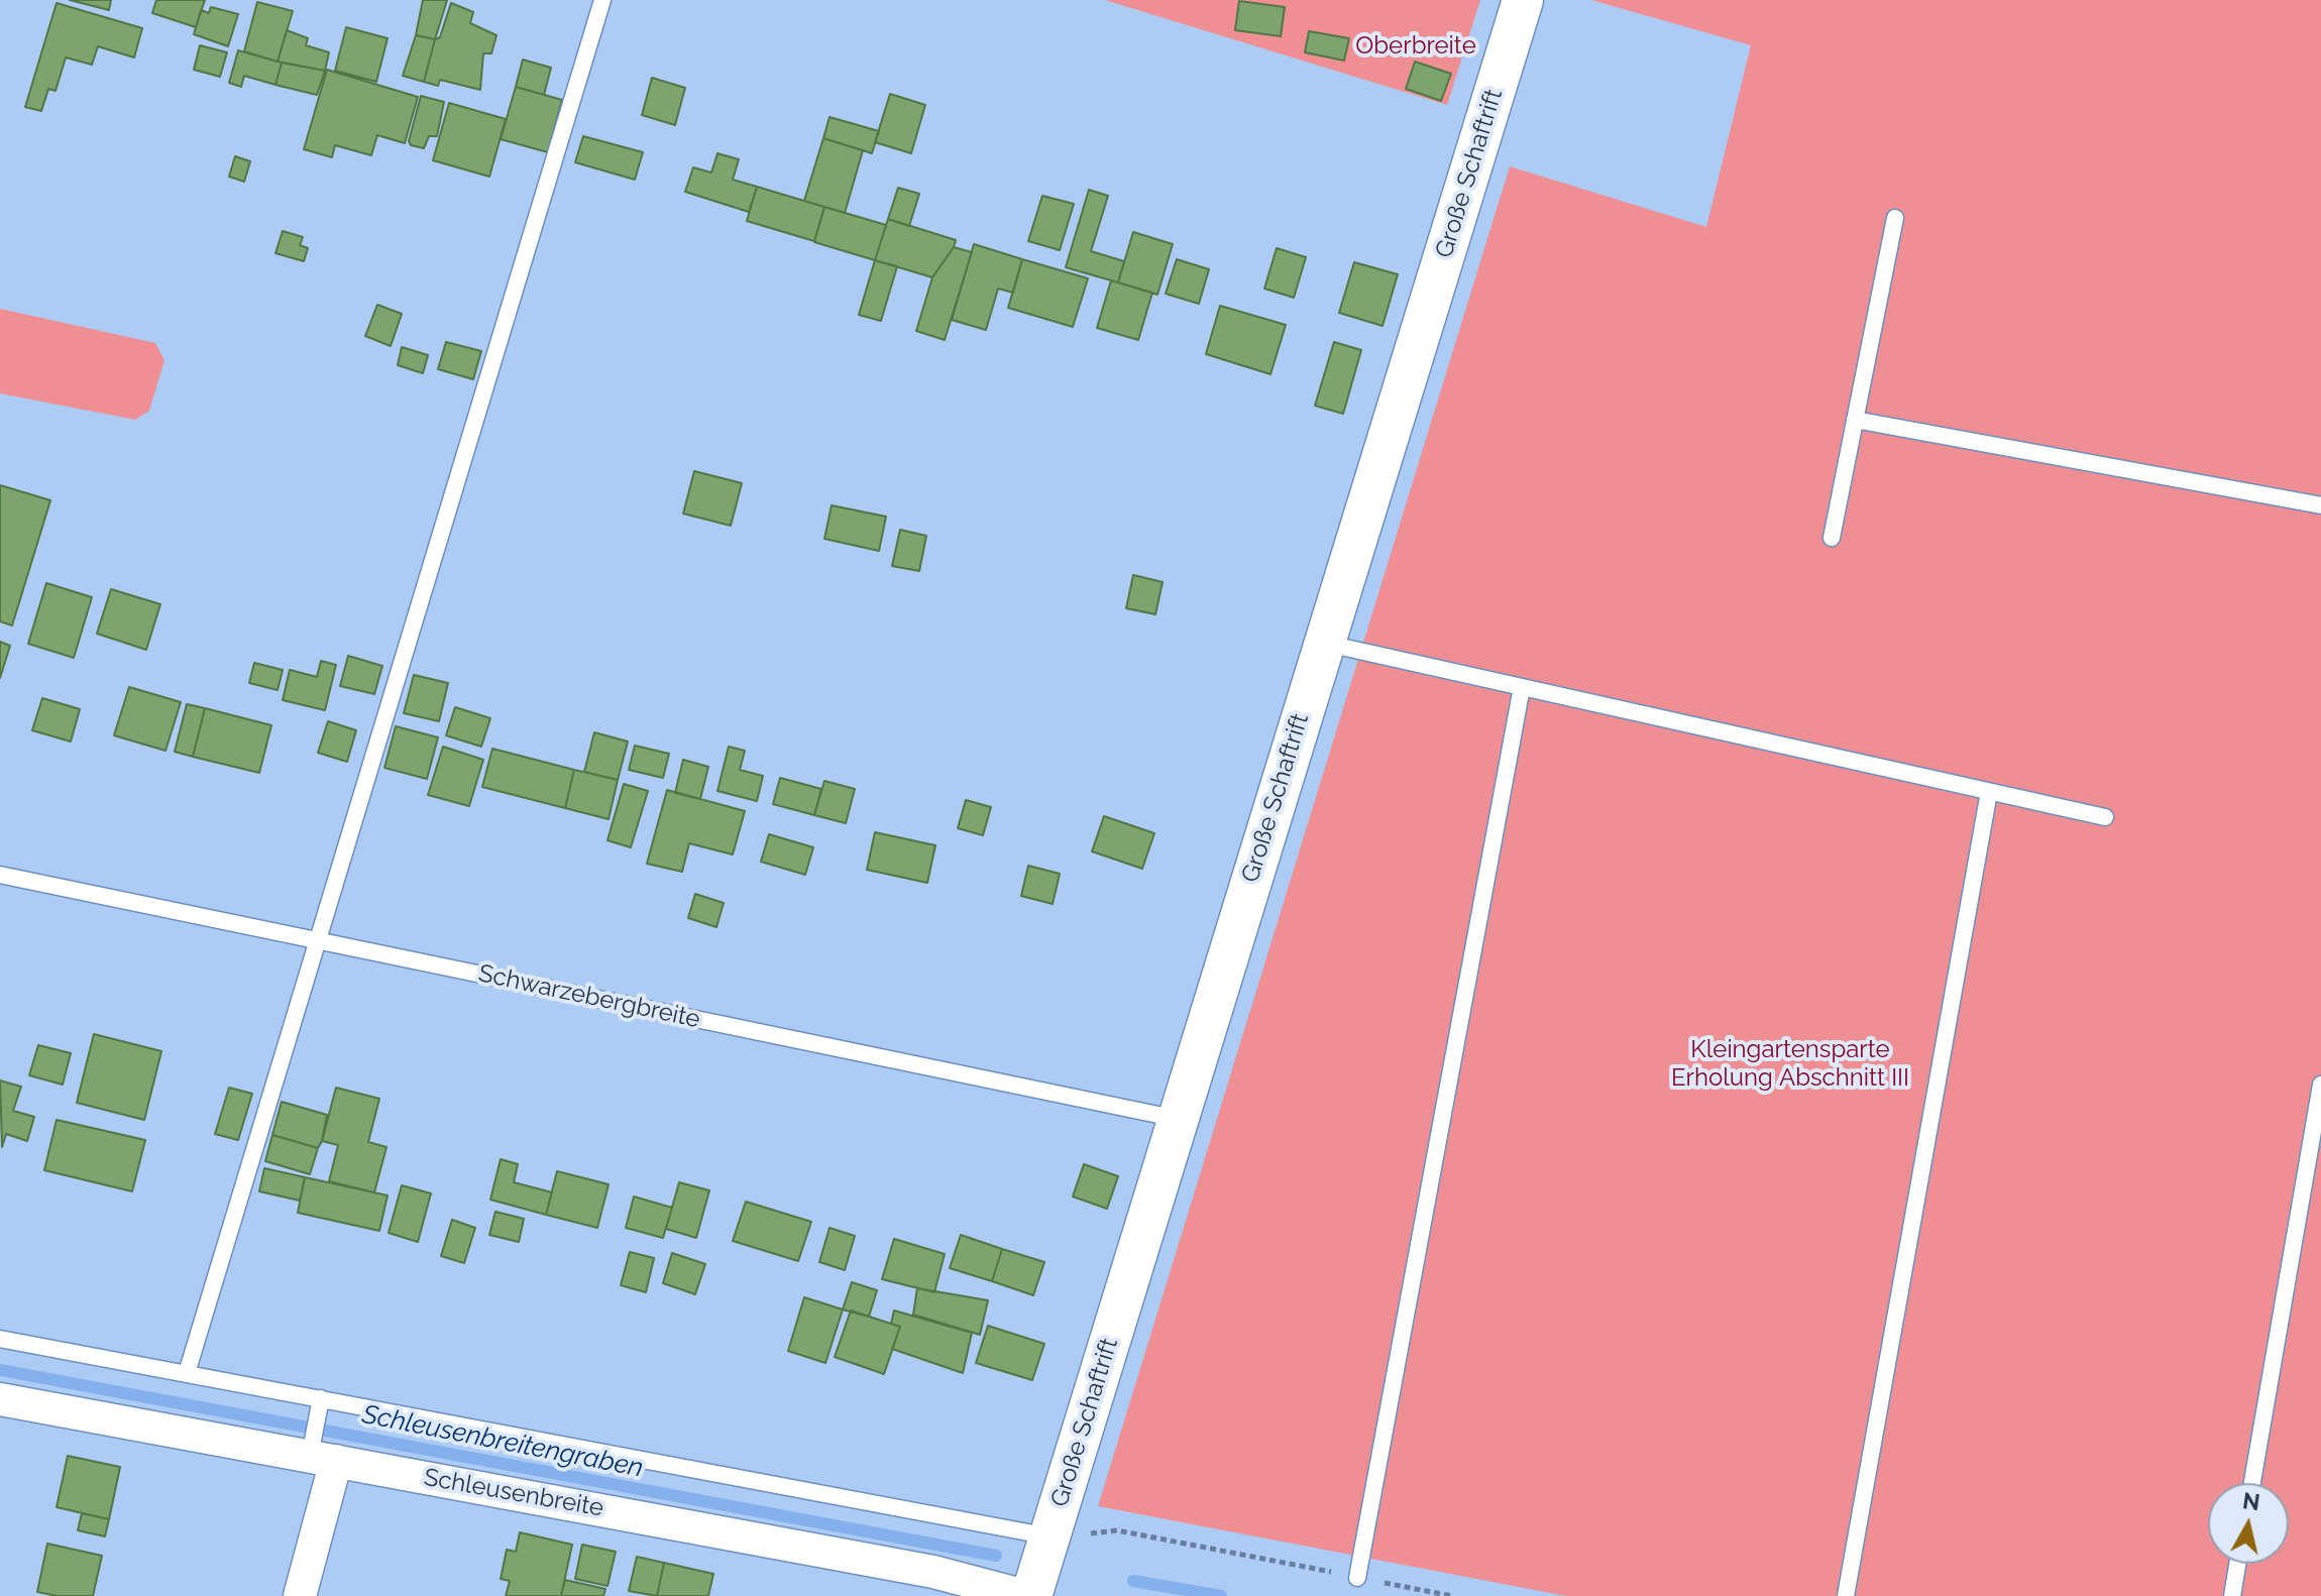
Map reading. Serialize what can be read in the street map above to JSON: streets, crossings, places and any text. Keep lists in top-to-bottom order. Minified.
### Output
{"streets":{"street":["Große Schaftrift","Schleusenbreite"],"lane":["Schwarzebergbreite"]},"crossings":[["Große Schaftrift","Schwarzebergbreite"],["Große Schaftrift","Schleusenbreite"]],"water":["Schleusenbreitengraben"],"parks":["Oberbreite","Kleingartensparte Erholung Abschnitt III"],"north":"top"}
